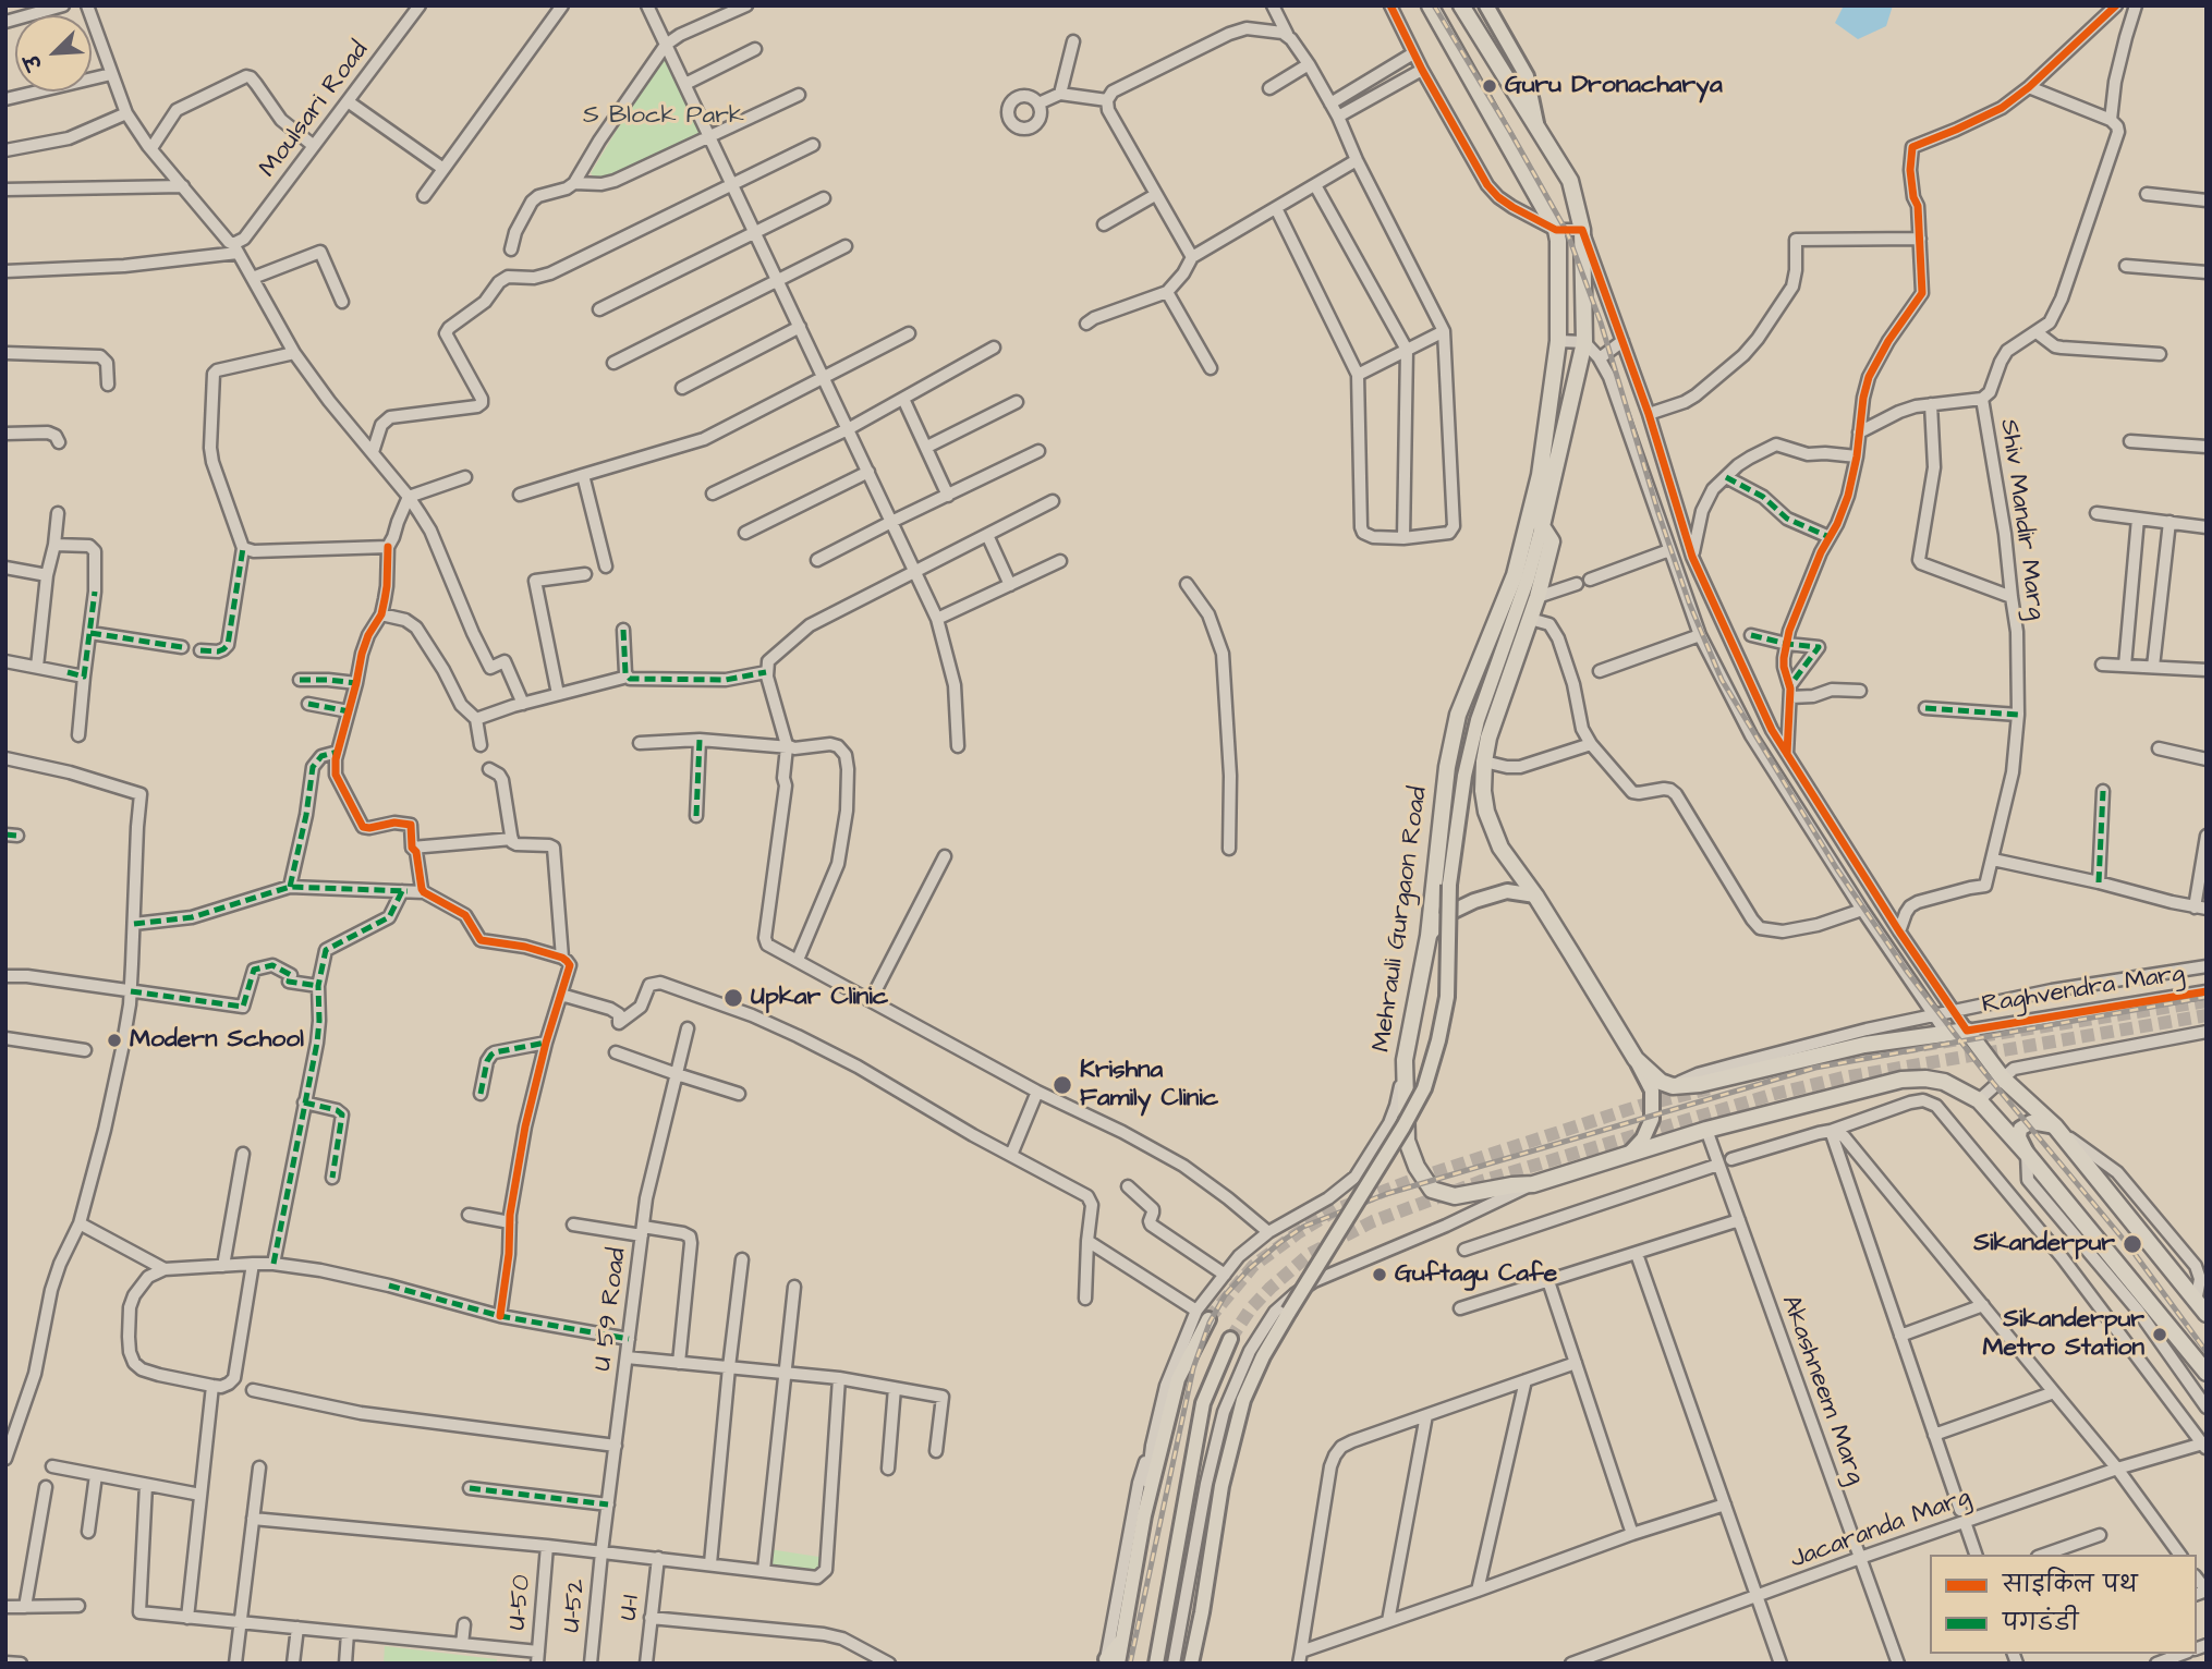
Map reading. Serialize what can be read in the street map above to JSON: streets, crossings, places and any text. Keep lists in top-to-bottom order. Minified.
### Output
{"streets":{"highway":["Mehrauli Gurgaon Road"],"street":["Moulsari Road","Shiv Mandir Marg","Raghvendra Marg","U 59 Road","Akashneem Marg","Jacaranda Marg","U-50","U-52","U-1"]},"crossings":[["Mehrauli Gurgaon Road","Akashneem Marg"],["U 59 Road","U-52"],["Akashneem Marg","Jacaranda Marg"]],"parks":["S Block Park"],"places":["Guru Dronacharya","Upkar Clinic","Modern School","Krishna Family Clinic","Sikanderpur","Guftagu Cafe","Sikanderpur Metro Station"],"legend":["साइकिल पथ","पगडंडी"],"north":"bottom left"}
